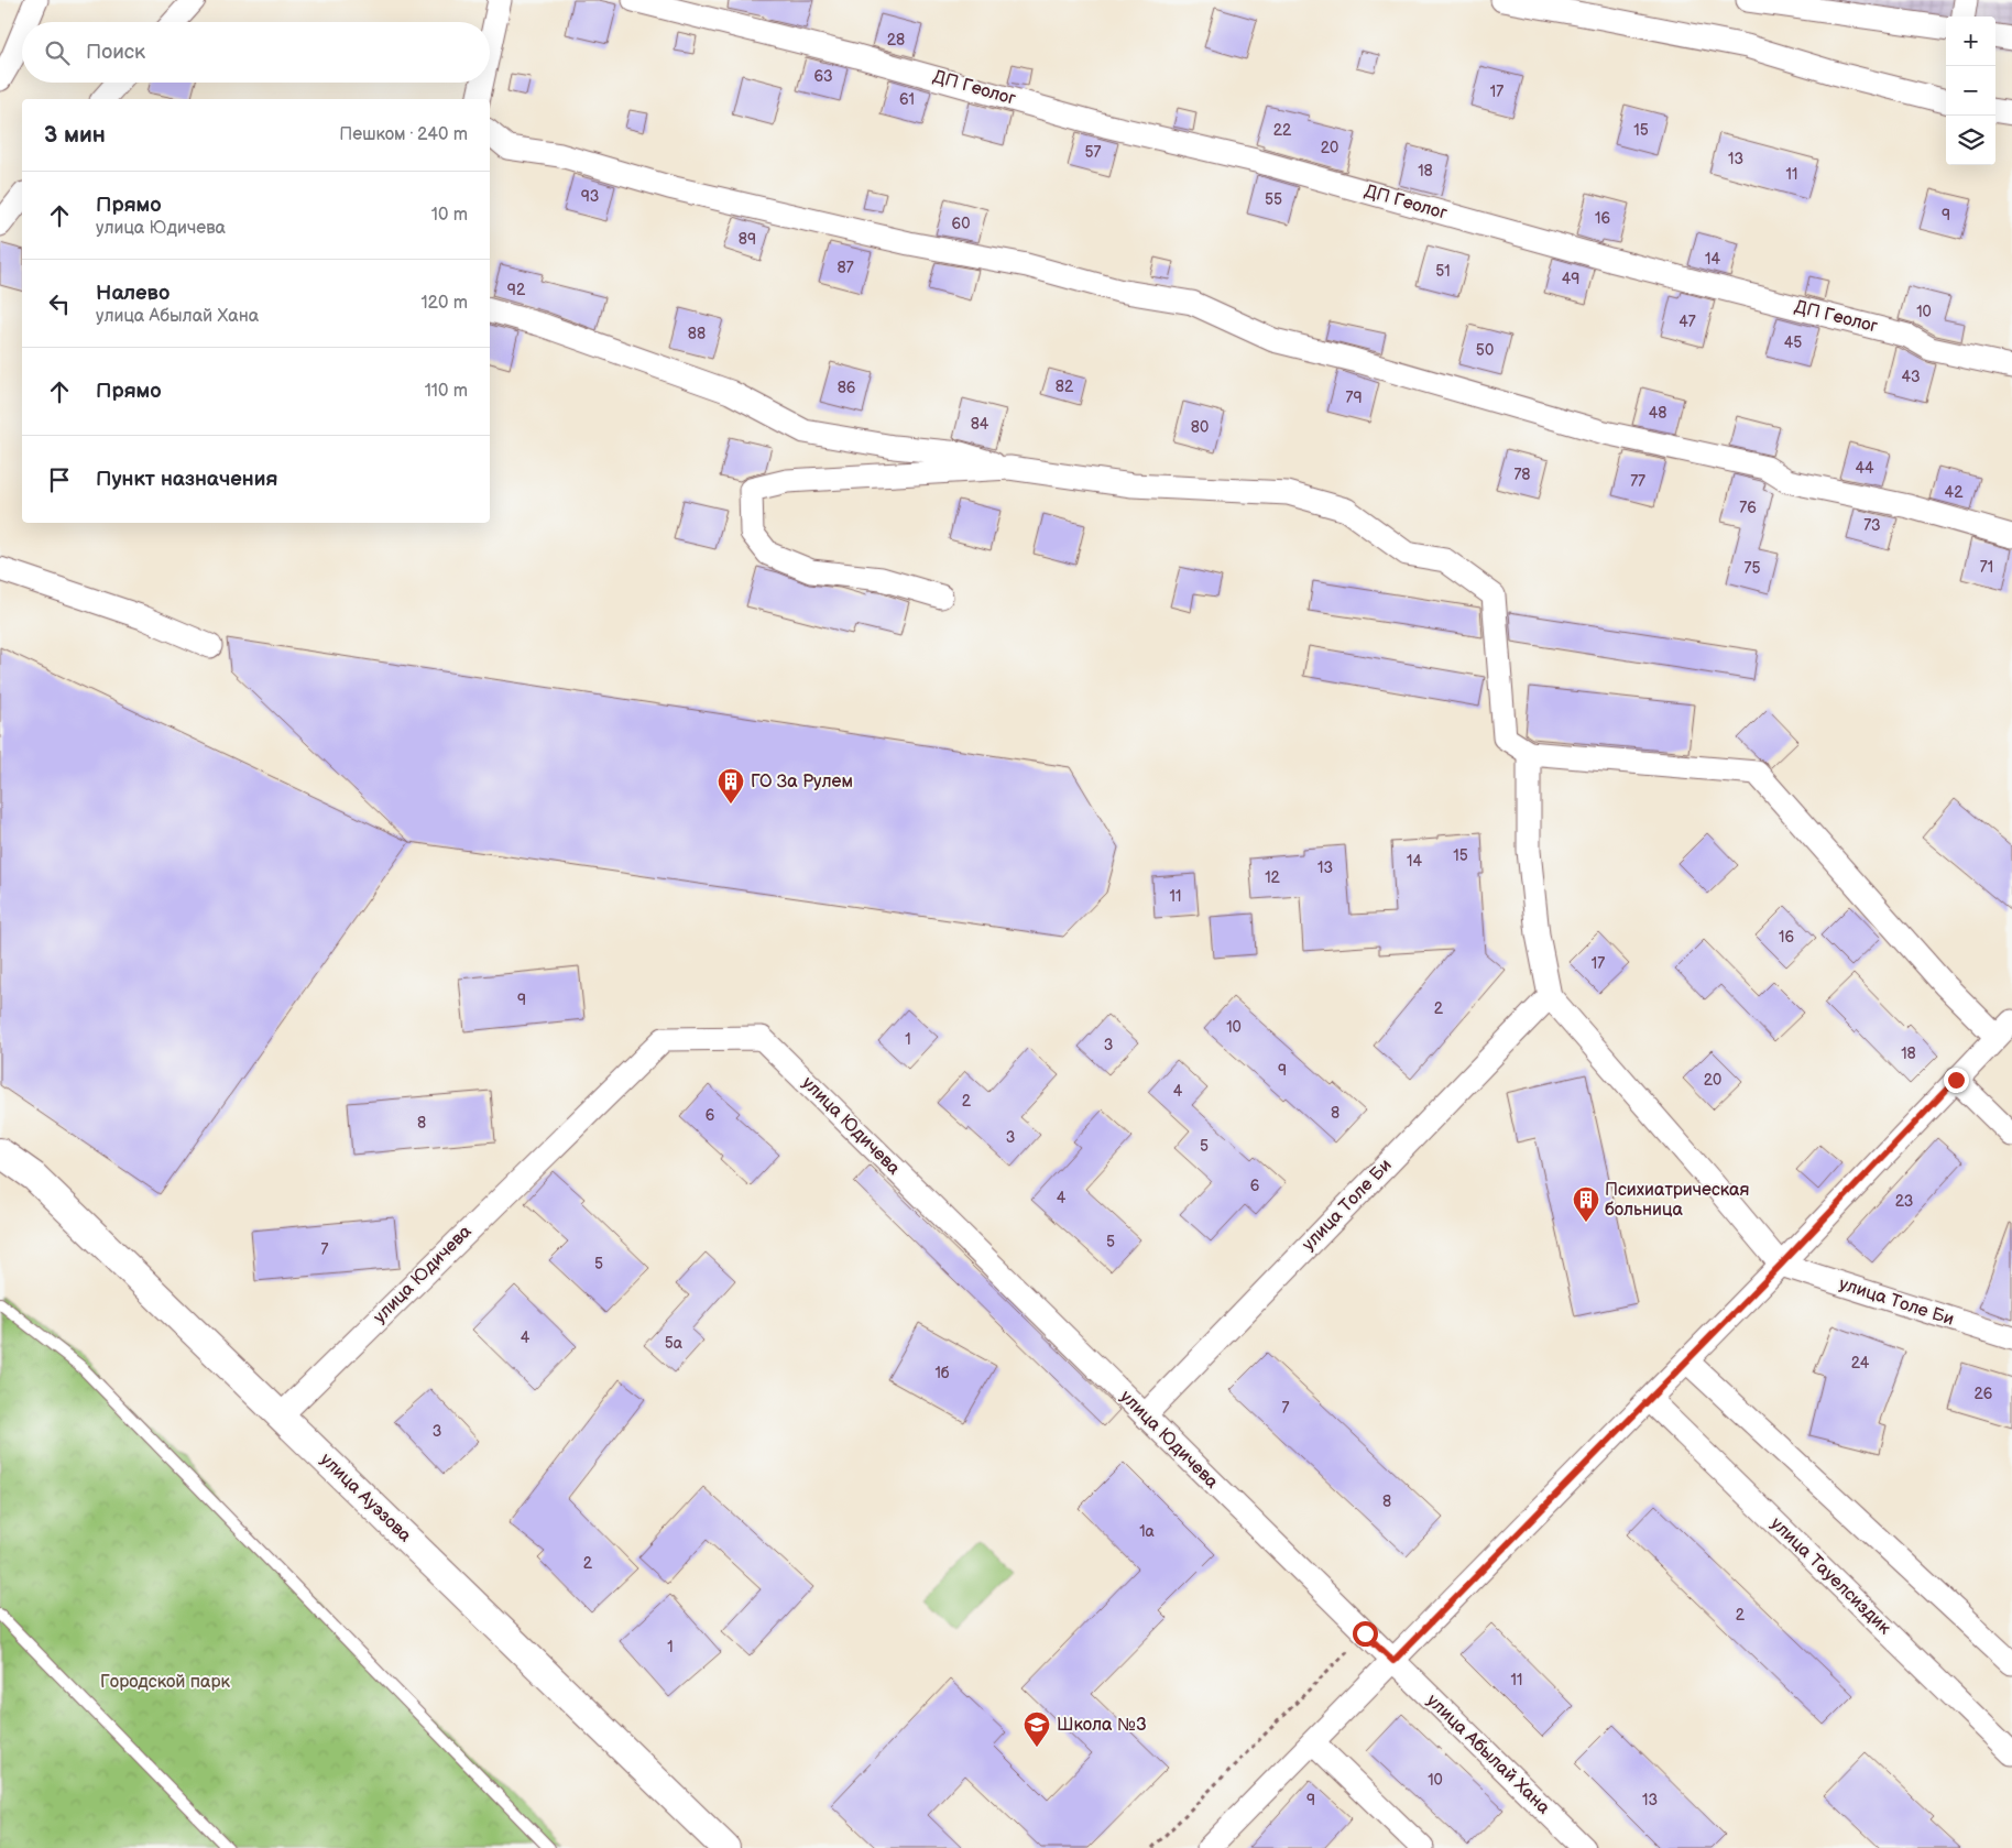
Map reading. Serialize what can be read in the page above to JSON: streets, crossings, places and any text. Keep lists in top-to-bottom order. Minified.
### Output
{"streets":{"street":["ДП Геолог","улица Юдичева","улица Толе Би","улица Ауэзова","улица Тауелсиздик","улица Абылай Хана"]},"crossings":[["улица Юдичева","улица Толе Би"],["улица Юдичева","улица Ауэзова"],["улица Юдичева","улица Абылай Хана"]],"parks":["Городской парк"],"places":{"building":["ГО За Рулем","Психиатрическая больница"],"school or university":["Школа №3"]},"house_numbers":["28","63","17","61","22","15","20","57","13","18","11","93","55","9","16","60","89","14","87","51","49","92","10","47","88","45","50","43","82","86","79","48","84","80","44","78","77","42","76","73","71","75","15","14","13","12","11","16","17","9","2","10","1","3","18","9","20","4","2","8","6","8","3","5","6","4","23","5","7","5","4","5а","24","1б","26","7","3","8","1а","2","2","1","11","10","9","13"],"page":{"map_buttons":["+","−"],"search":"Поиск","heading":["3 мин","Пешком · 240 m"],"list":[["Прямо","улица Юдичева","10 m"],["Налево","улица Абылай Хана","120 m"],["Прямо","110 m"],"Пункт назначения"]}}
